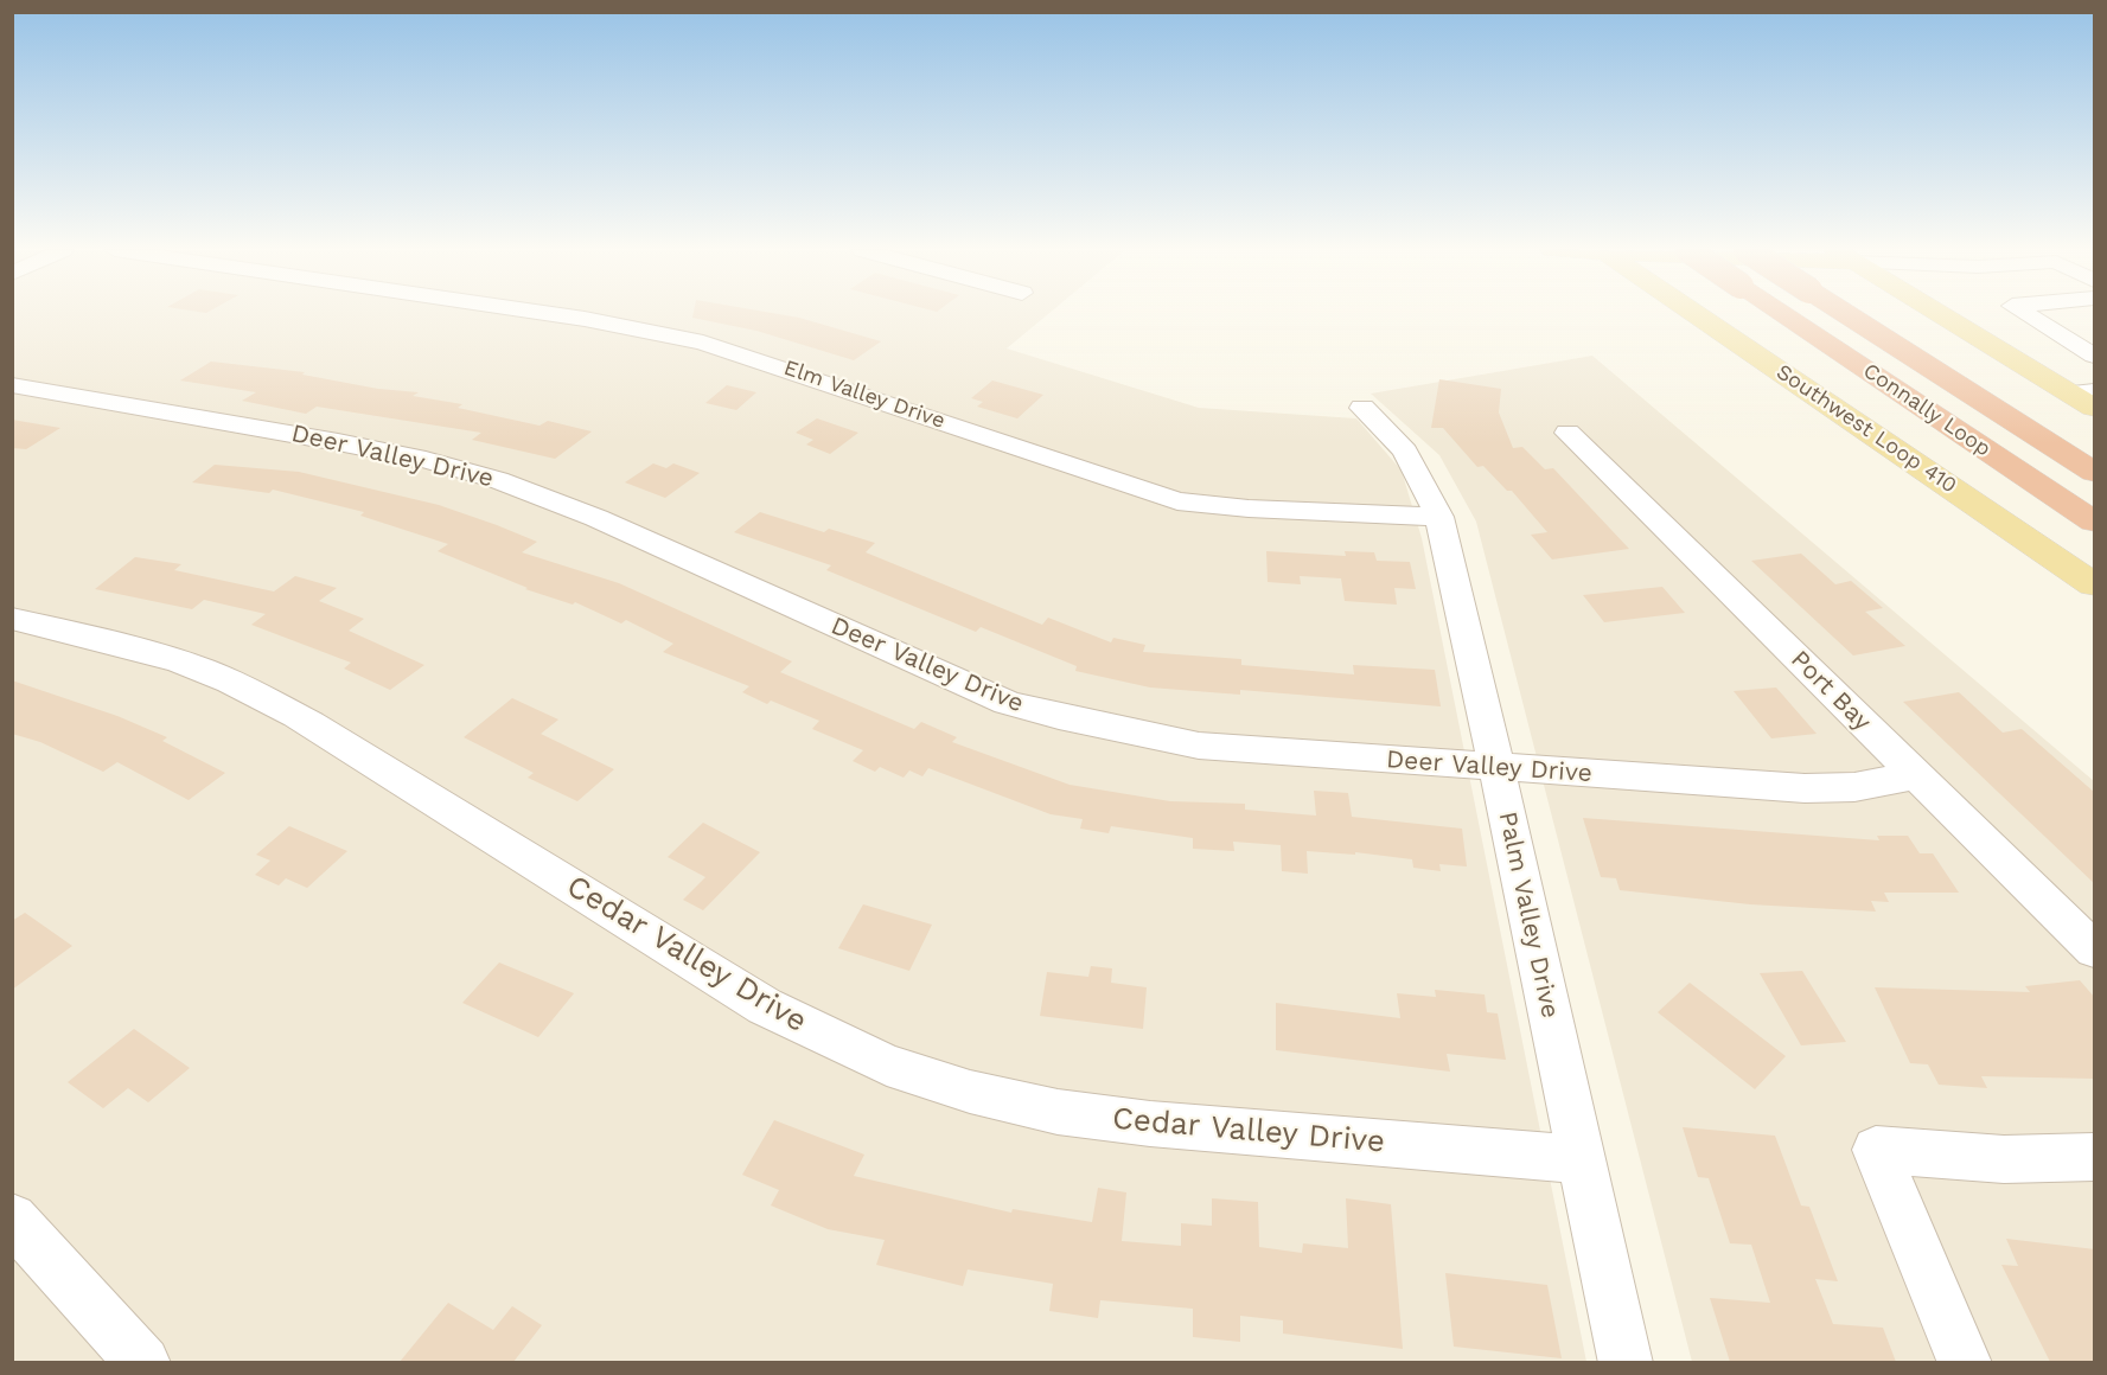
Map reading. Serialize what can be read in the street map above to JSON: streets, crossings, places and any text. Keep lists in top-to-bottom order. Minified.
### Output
{"streets":{"highway":["Connally Loop"],"main road":["Southwest Loop 410"],"street":["Elm Valley Drive","Deer Valley Drive","Port Bay","Palm Valley Drive","Cedar Valley Drive"]},"crossings":[["Elm Valley Drive","Palm Valley Drive"],["Deer Valley Drive","Port Bay"],["Deer Valley Drive","Palm Valley Drive"],["Palm Valley Drive","Cedar Valley Drive"]]}
